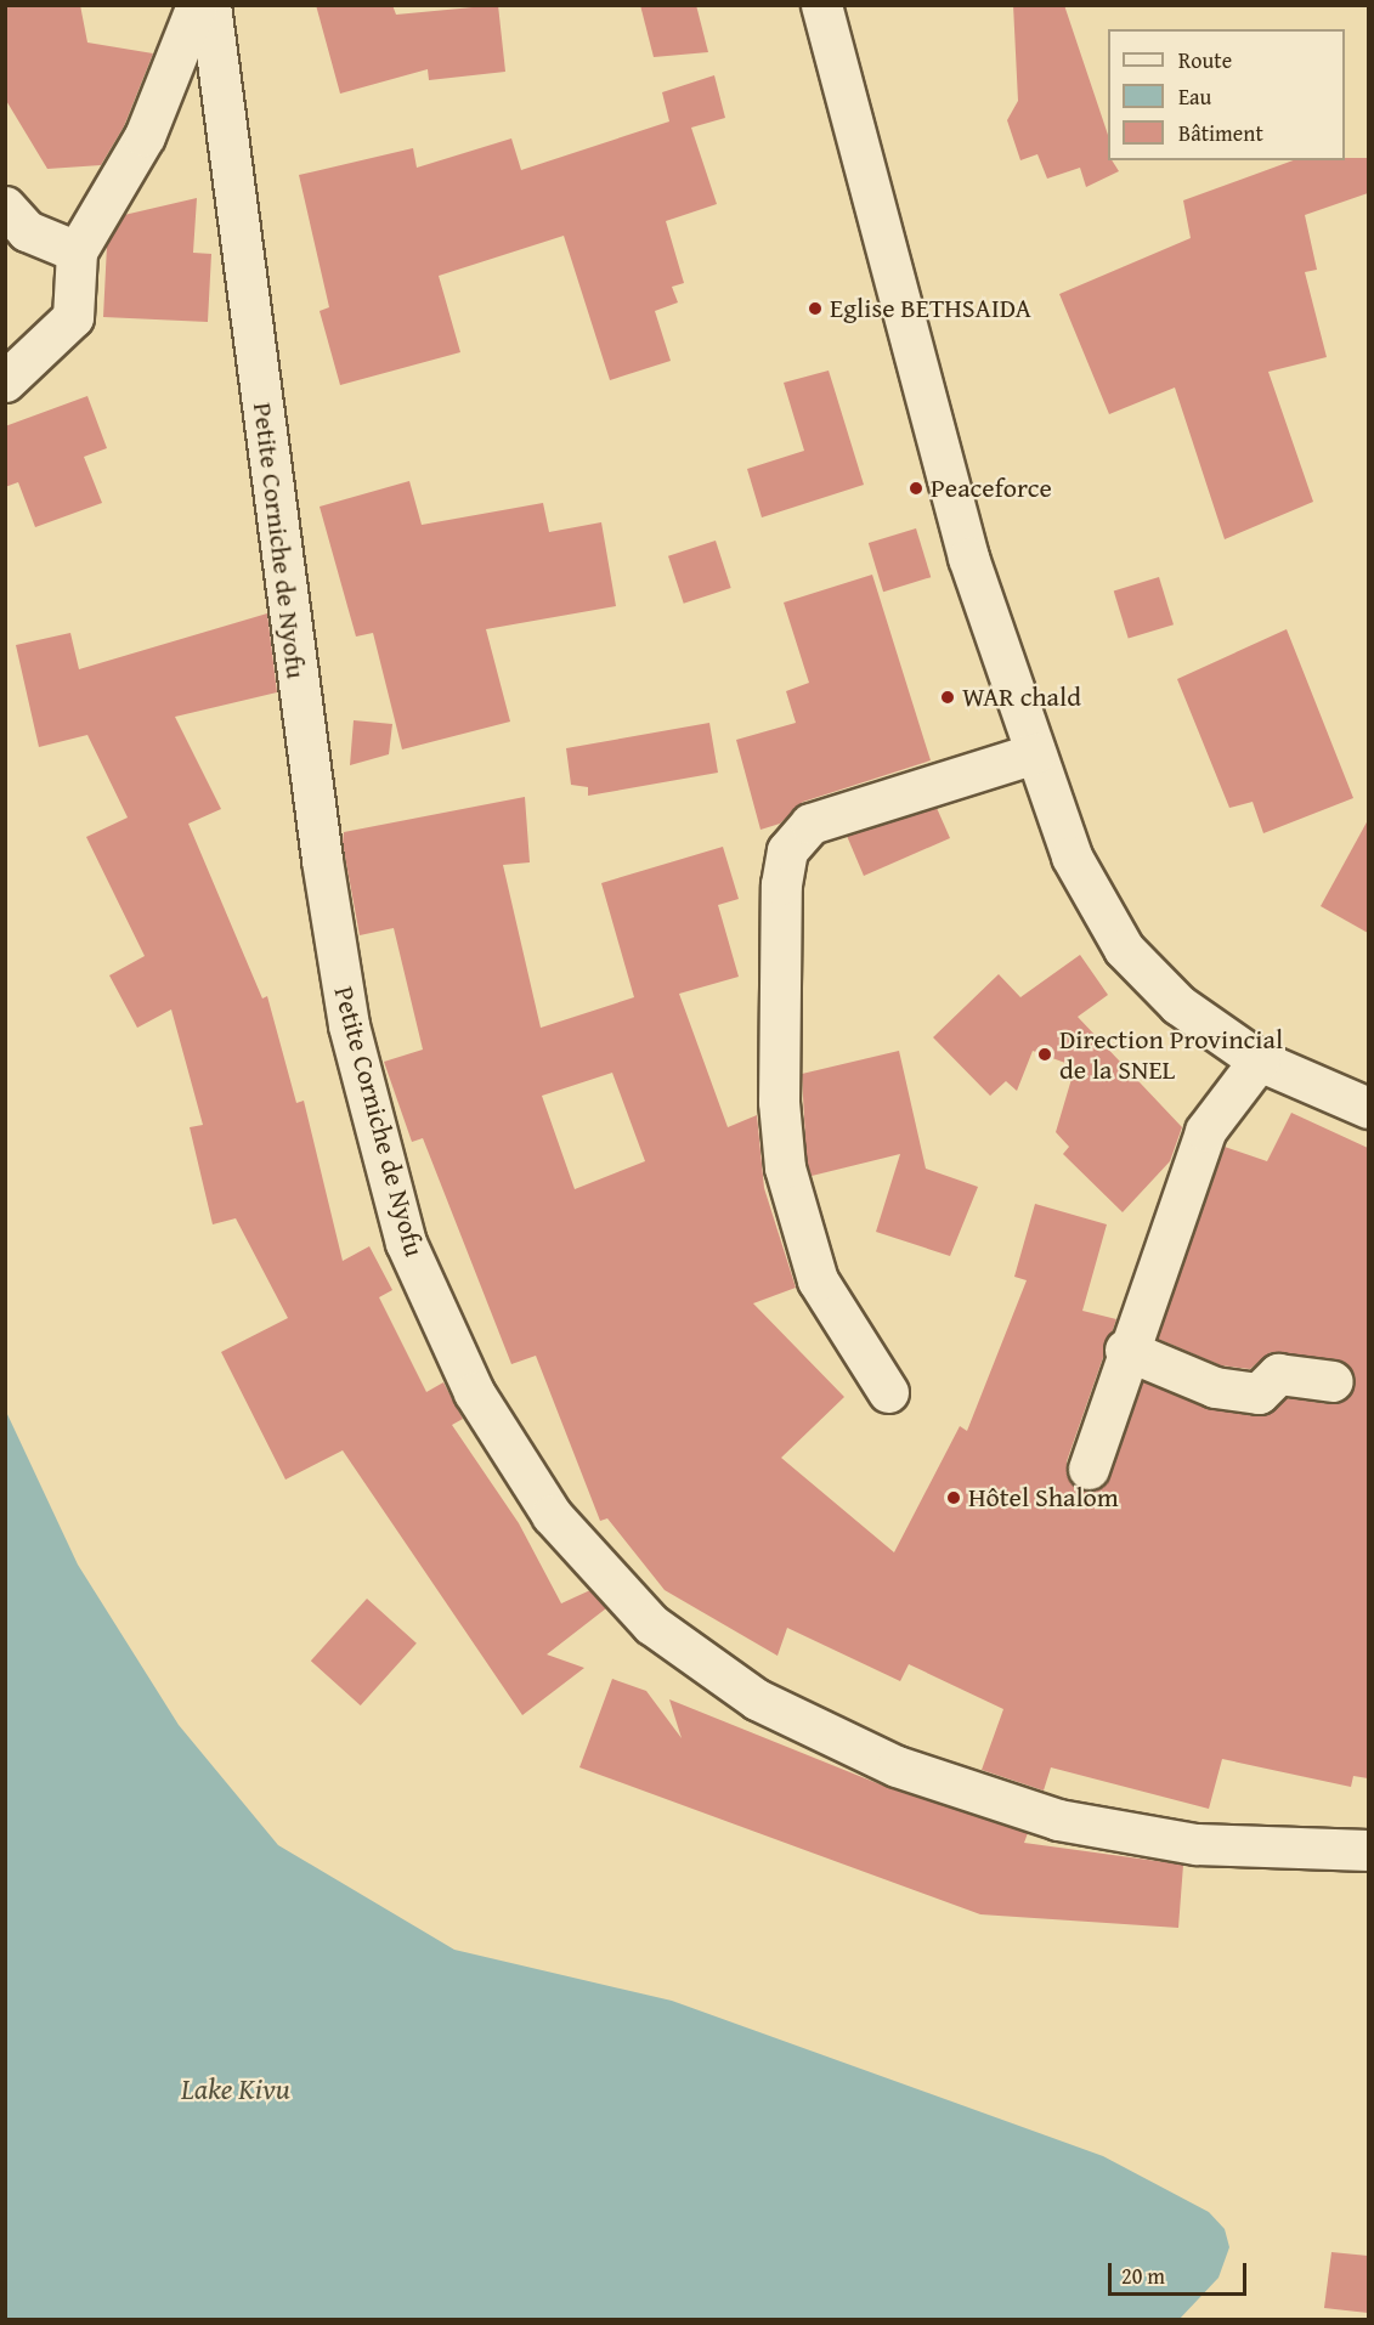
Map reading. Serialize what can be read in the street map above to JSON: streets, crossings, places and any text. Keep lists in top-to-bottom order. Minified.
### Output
{"streets":{"street":["Petite Corniche de Nyofu"]},"water":["Lake Kivu"],"places":["Eglise BETHSAIDA","Peaceforce","WAR chald","Direction Provincial de la SNEL","Hôtel Shalom"],"legend":["Route","Eau","Bâtiment"],"scale_bar":"20 m"}
